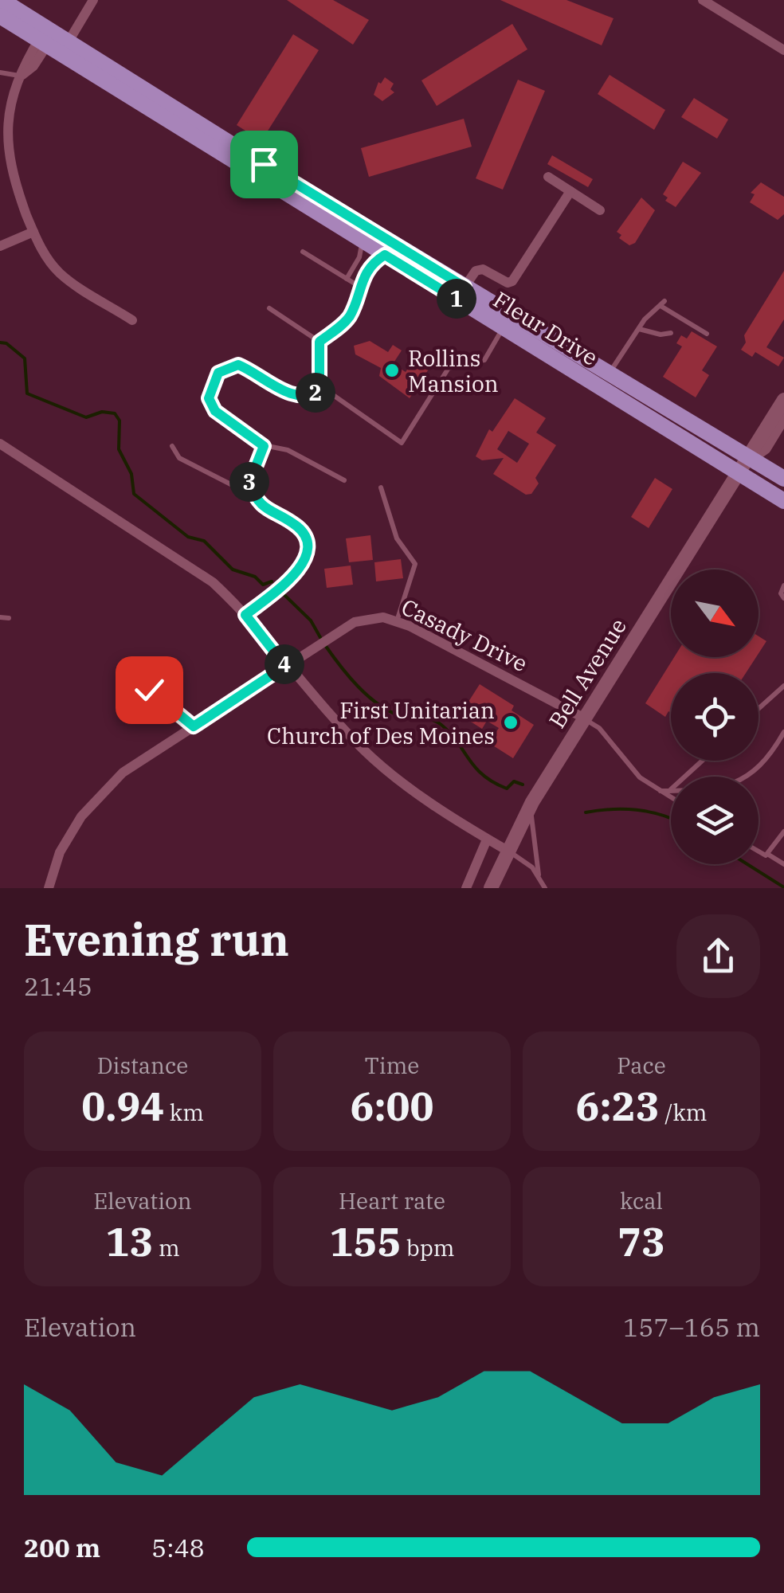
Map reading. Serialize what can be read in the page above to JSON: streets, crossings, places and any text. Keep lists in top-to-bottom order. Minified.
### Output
{"streets":{"main road":["Fleur Drive","Bell Avenue"],"street":["Casady Drive"]},"crossings":[["Fleur Drive","Bell Avenue"],["Casady Drive","Bell Avenue"]],"places":["Rollins Mansion","First Unitarian Church of Des Moines"],"north":"bottom right","page":{"pins":["1","2","3","4"],"heading":["Evening run","21:45"],"stats":[["Distance","0.94 km"],["Time","6:00"],["Pace","6:23 /km"],["Elevation","13 m"],["Heart rate","155 bpm"],["kcal","73"]],"chart":["Elevation","157–165 m"],"list":[{"name":"200 m","note":"5:48"}]}}
